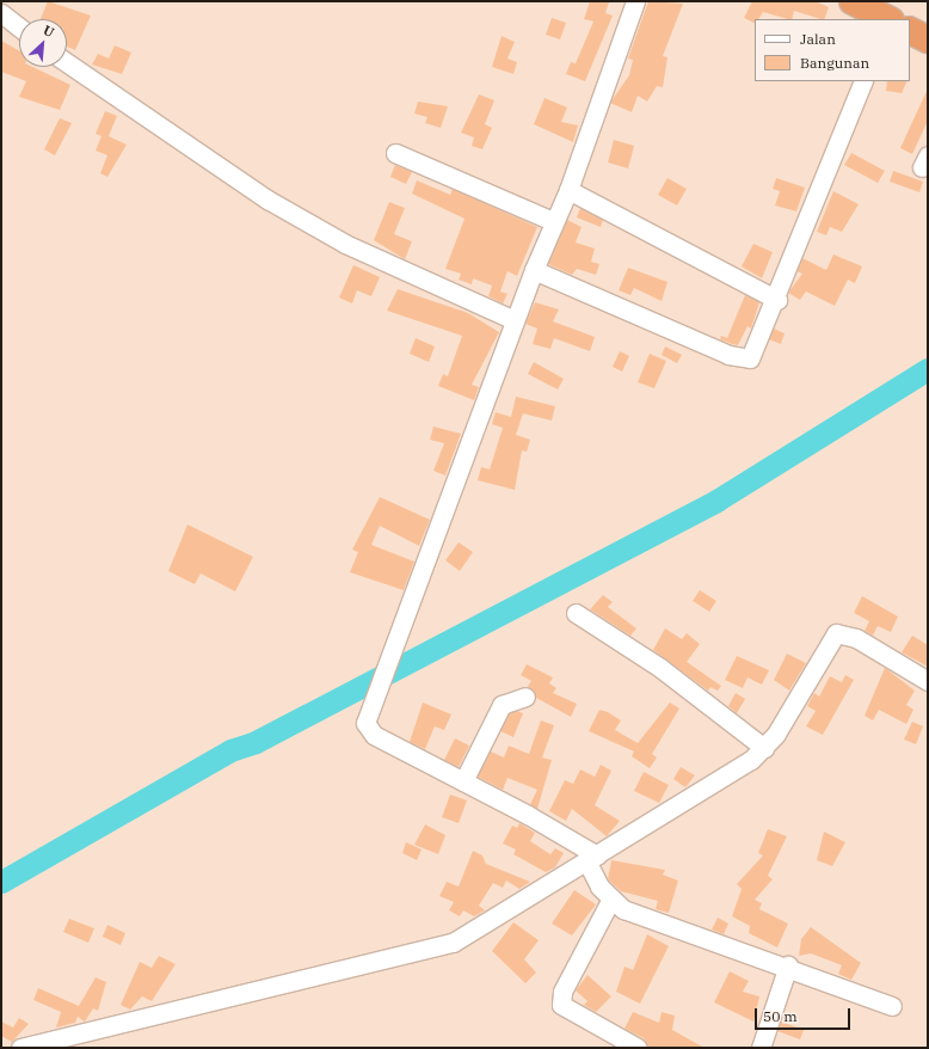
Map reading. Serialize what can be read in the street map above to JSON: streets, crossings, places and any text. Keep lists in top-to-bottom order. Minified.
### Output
{"legend":["Jalan","Bangunan"],"scale_bar":"50 m","north":"top right"}
